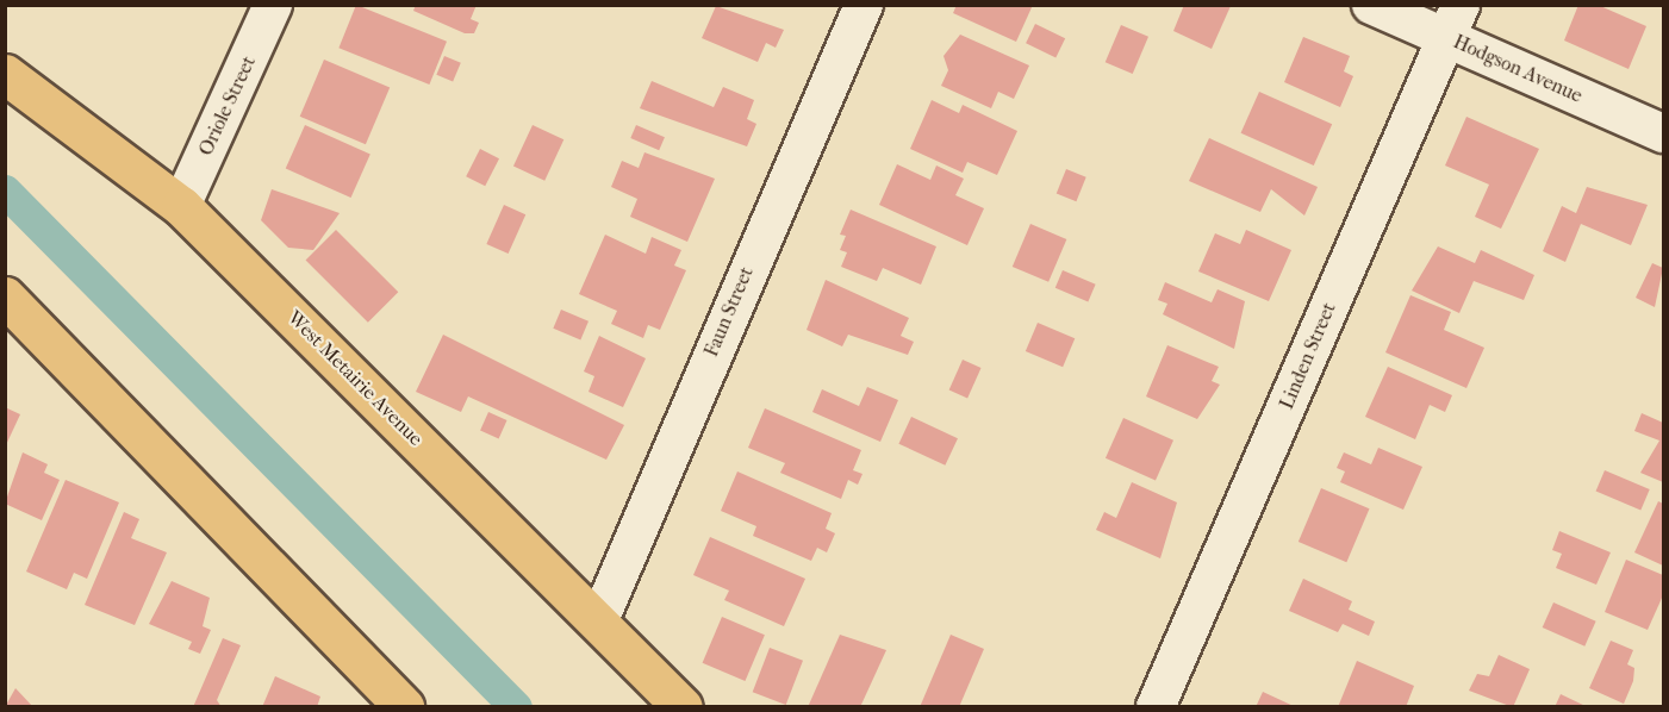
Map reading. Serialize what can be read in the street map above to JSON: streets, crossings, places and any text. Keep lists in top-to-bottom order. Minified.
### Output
{"streets":{"main road":["West Metairie Avenue"],"street":["Hodgson Avenue","Oriole Street","Faun Street","Linden Street"]},"crossings":[["Hodgson Avenue","Linden Street"],["Oriole Street","West Metairie Avenue"],["Faun Street","West Metairie Avenue"]]}
